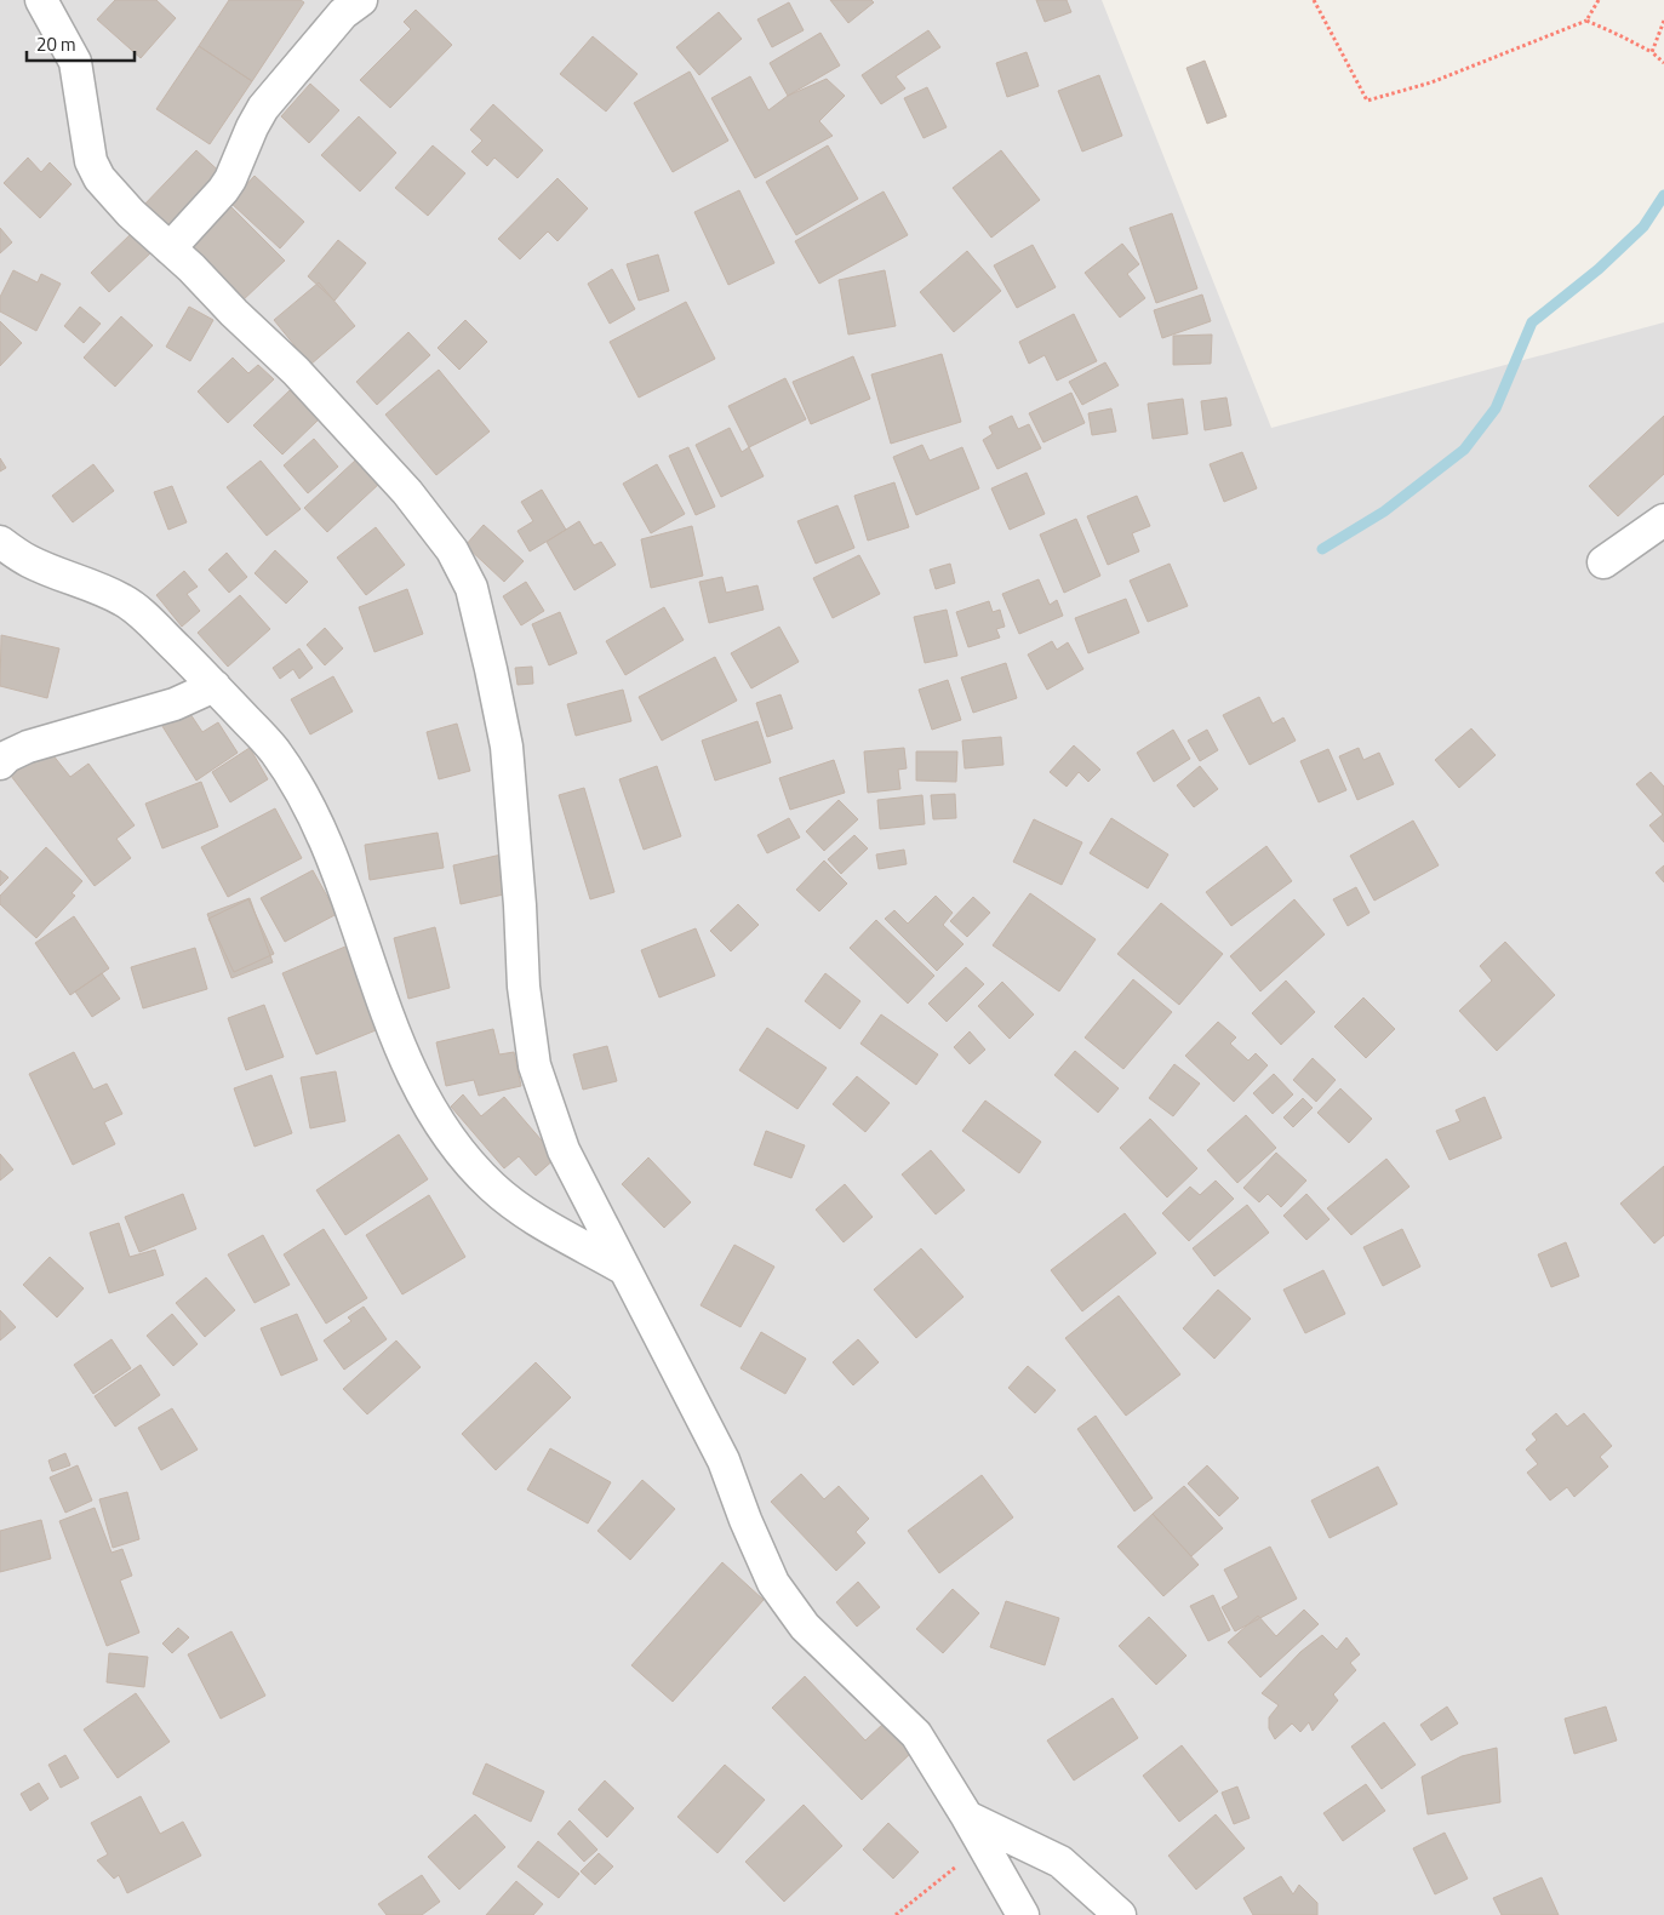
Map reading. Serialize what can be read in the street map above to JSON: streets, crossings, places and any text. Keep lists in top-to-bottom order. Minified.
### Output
{"scale_bar":"20 m"}
